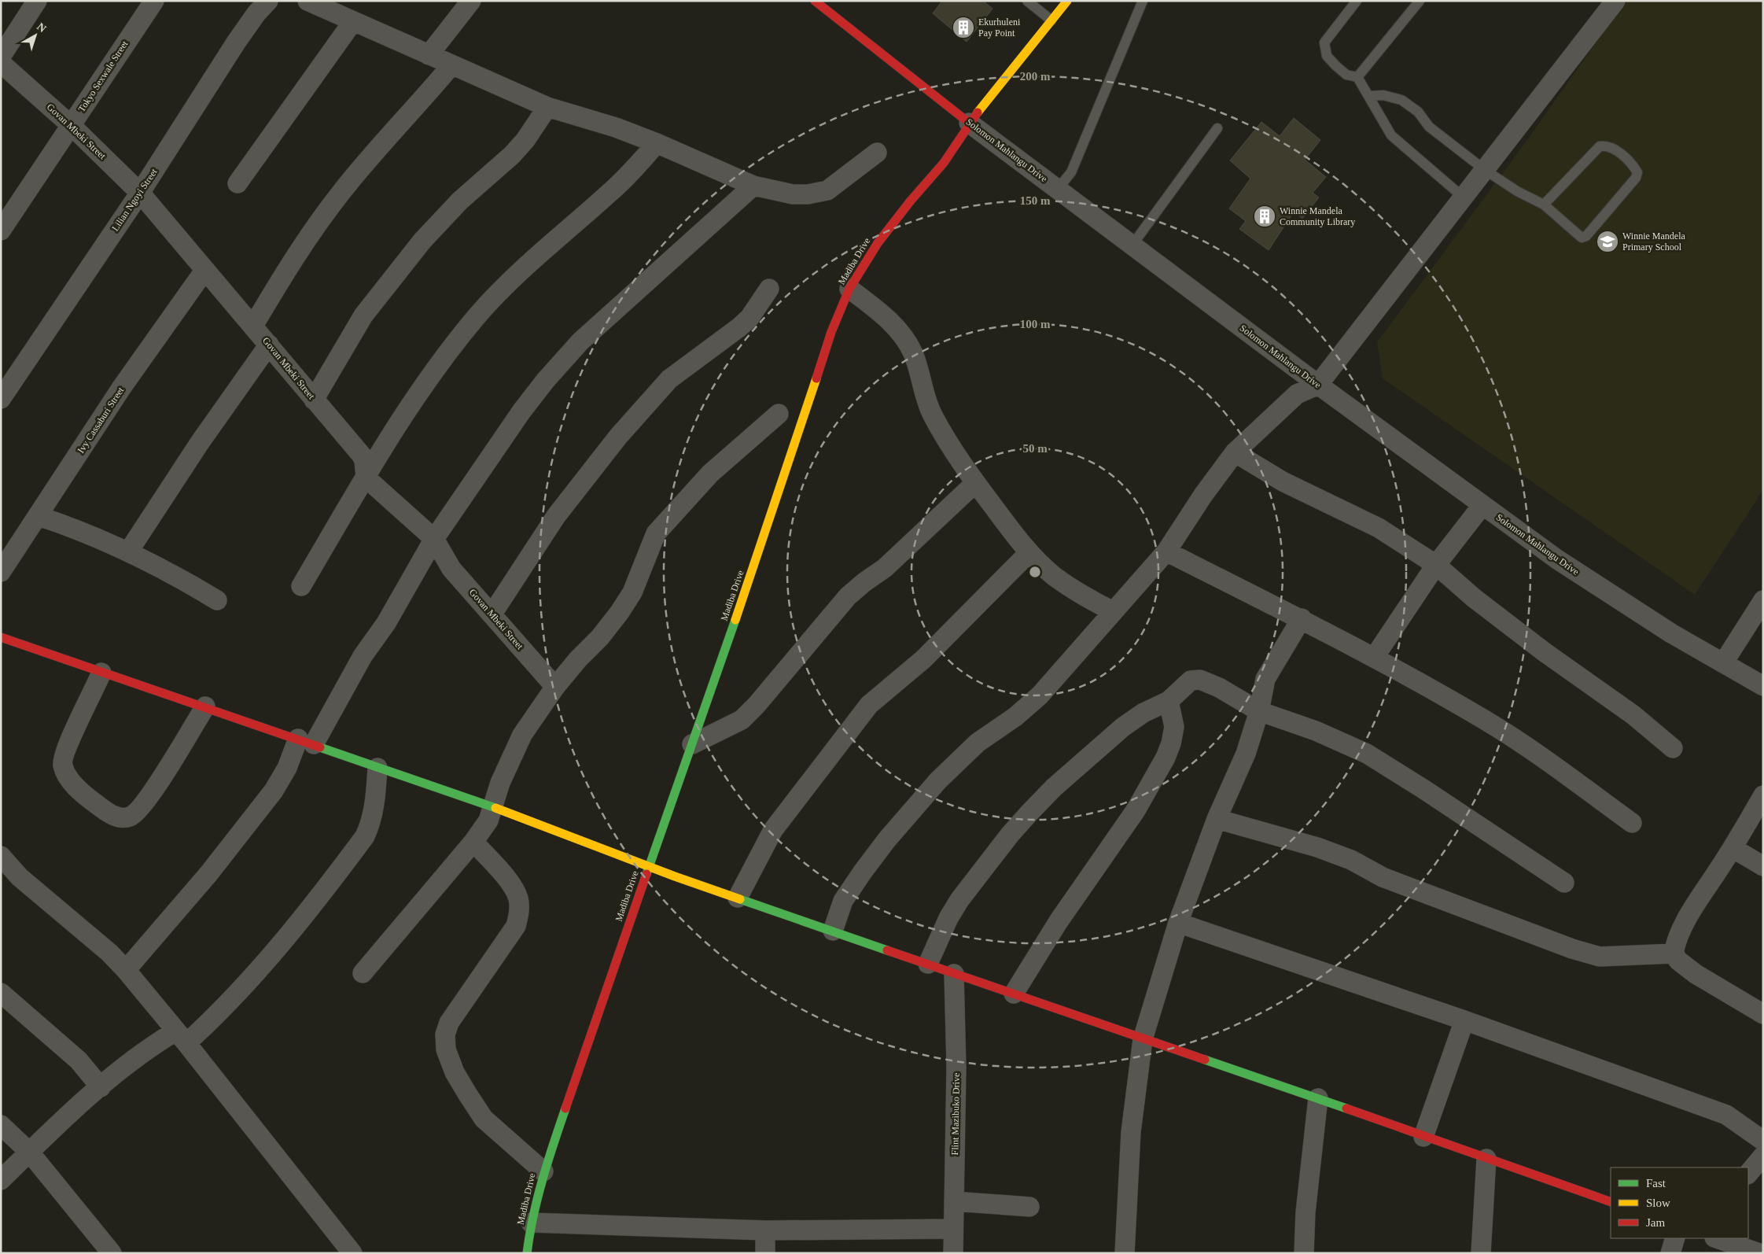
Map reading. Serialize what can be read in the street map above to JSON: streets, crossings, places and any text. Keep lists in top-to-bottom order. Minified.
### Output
{"streets":{"street":["Tokyo Sexwale Street","Govan Mbeki Street","Solomon Mahlangu Drive","Lilian Ngoyi Street","Madiba Drive","Ivy Cassaburi Street","Flint Mazibuko Drive"]},"crossings":[["Tokyo Sexwale Street","Govan Mbeki Street"],["Govan Mbeki Street","Lilian Ngoyi Street"],["Govan Mbeki Street","Ivy Cassaburi Street"],["Solomon Mahlangu Drive","Madiba Drive"]],"places":{"building":["Ekurhuleni Pay Point","Winnie Mandela Community Library"],"school or university":["Winnie Mandela Primary School"]},"legend":["Fast","Slow","Jam"],"north":"top right","rings":["200 m","150 m","100 m","50 m"]}
